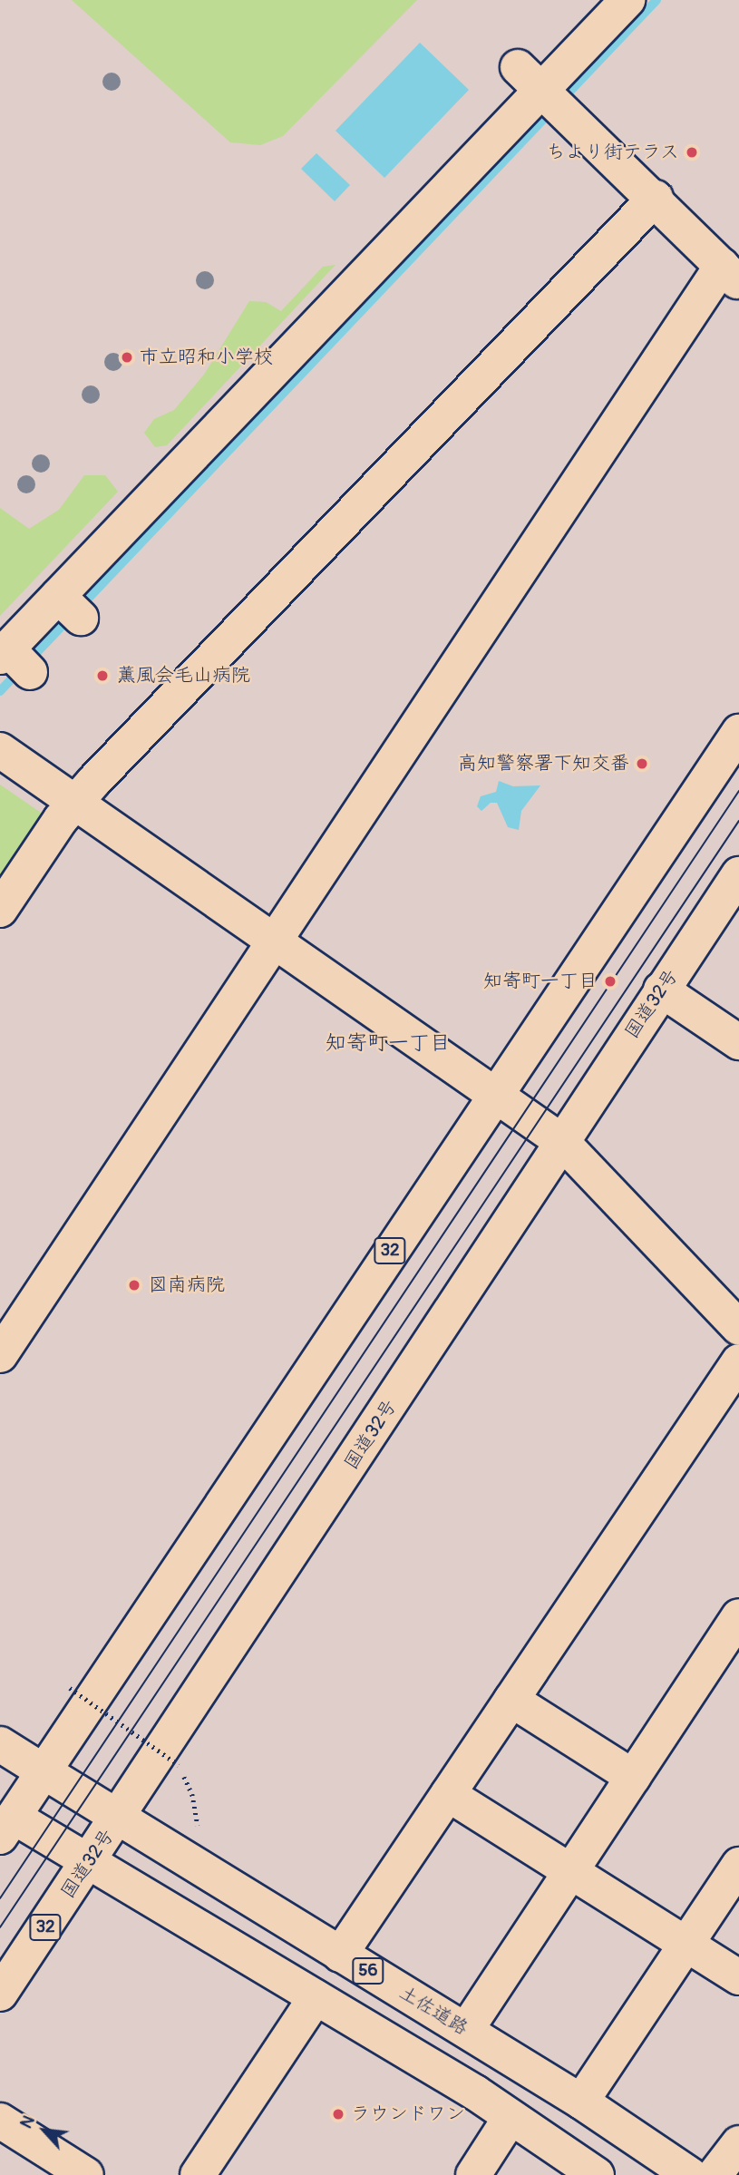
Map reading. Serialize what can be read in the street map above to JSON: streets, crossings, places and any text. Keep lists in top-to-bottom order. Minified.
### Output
{"streets":{"main road":["国道32号","32","56","土佐道路"]},"crossings":[["国道32号","56"],["国道32号","土佐道路"],["32","土佐道路"]],"districts":["知寄町一丁目"],"places":["ちより街テラス","市立昭和小学校","薫風会毛山病院","高知警察署下知交番","知寄町一丁目","図南病院","ラウンドワン"],"north":"top left"}
